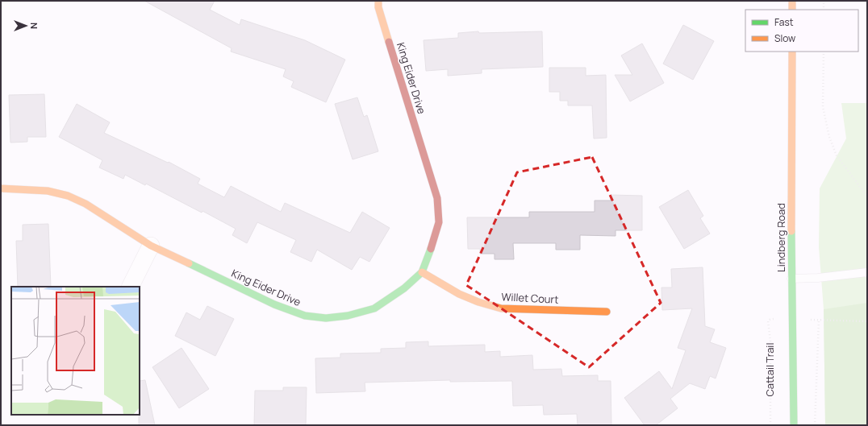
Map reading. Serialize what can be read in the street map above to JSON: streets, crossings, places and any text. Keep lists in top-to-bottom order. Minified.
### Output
{"streets":{"street":["King Eider Drive","Lindberg Road","Willet Court"],"path":["Cattail Trail"]},"crossings":[["King Eider Drive","Willet Court"]],"legend":["Fast","Slow"],"north":"right"}
